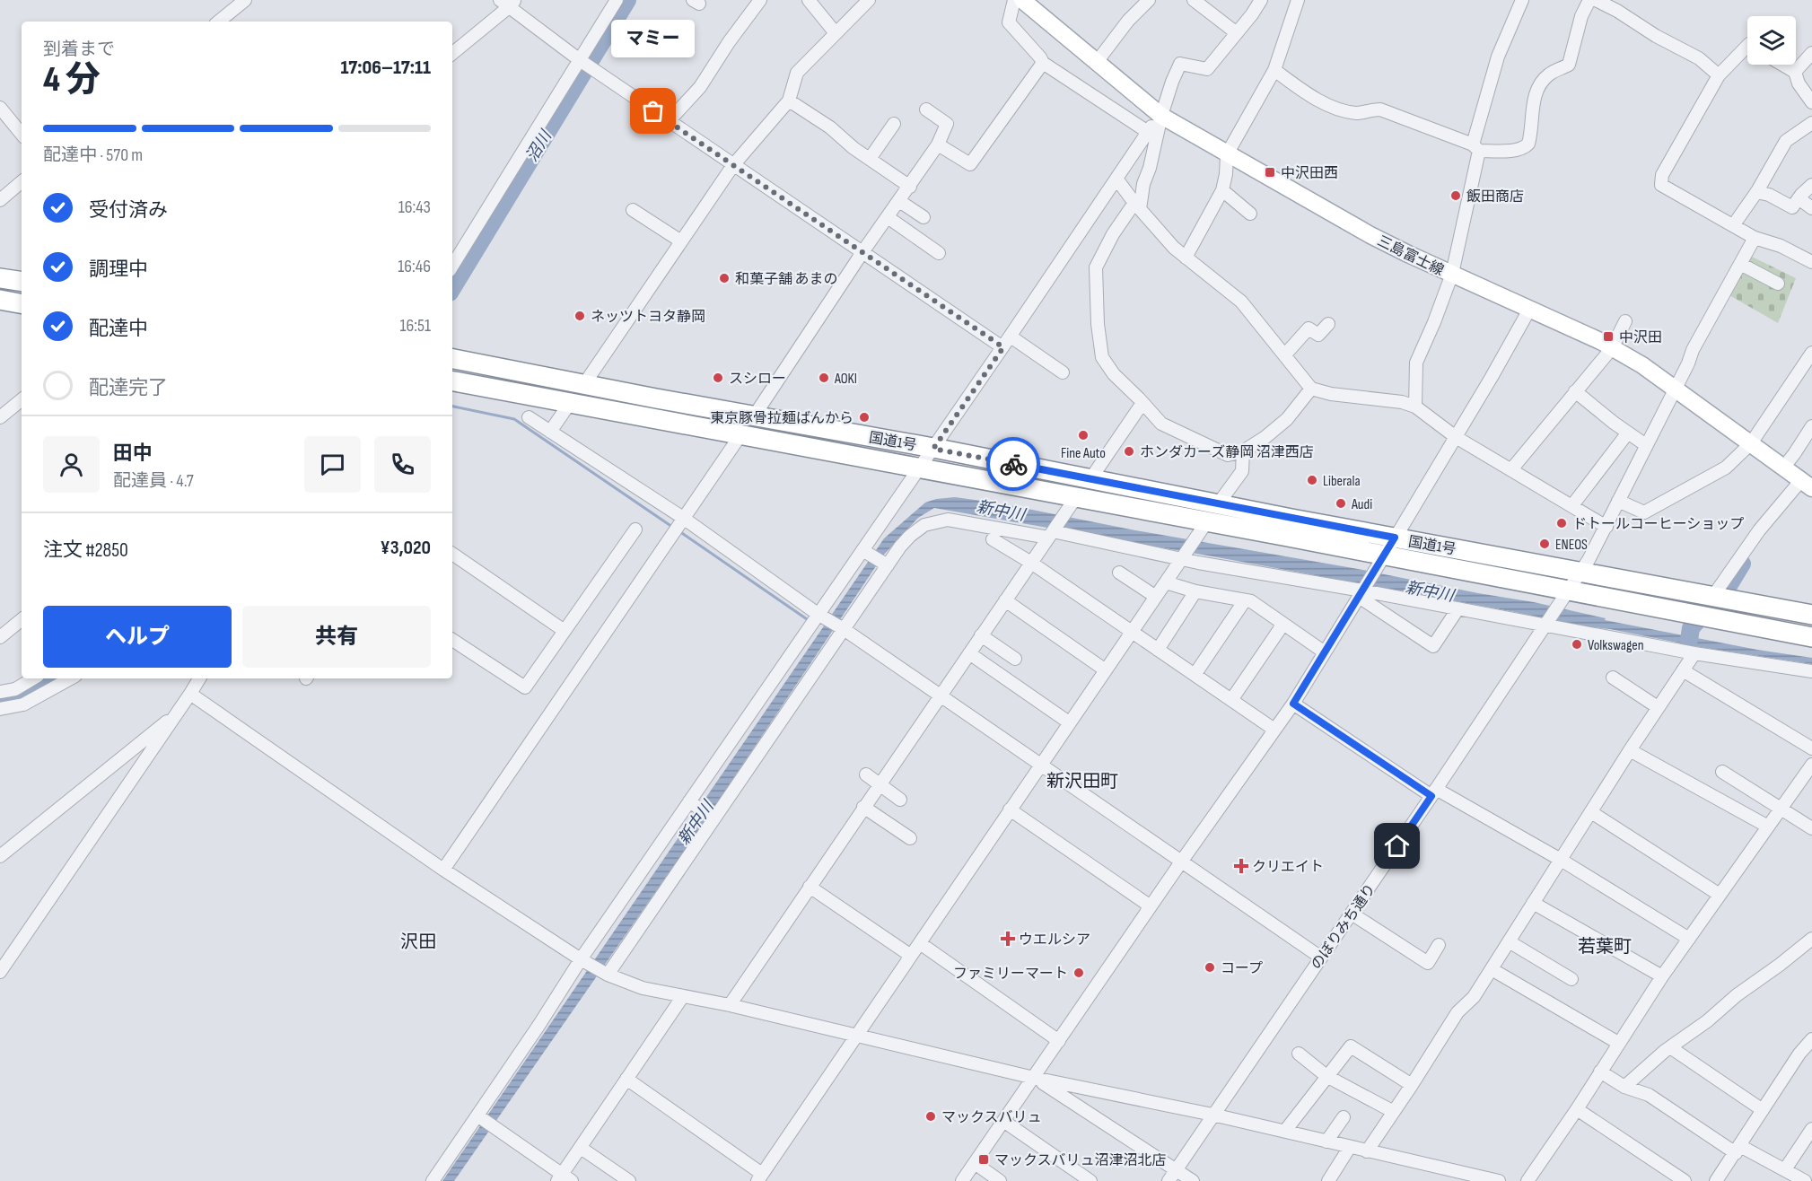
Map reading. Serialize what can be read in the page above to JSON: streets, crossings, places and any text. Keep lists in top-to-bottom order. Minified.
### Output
{"streets":{"highway":["国道1号"],"main road":["三島富士線"],"street":["のぼりみち通り"]},"crossings":[["三島富士線","のぼりみち通り"],["国道1号","のぼりみち通り"]],"districts":["新沢田町","沢田","若葉町"],"water":["沼川","新中川"],"places":{"other":["マミー","飯田商店","和菓子舗 あまの","ネッツトヨタ静岡","スシロー","AOKI","東京豚骨拉麺ばんから","Fine Auto","ホンダカーズ静岡 沼津西店","Liberala","Audi","ドトールコーヒーショップ","ENEOS","Volkswagen","コープ","ファミリーマート","マックスバリュ"],"transit":["中沢田西","中沢田","マックスバリュ沼津沼北店"],"health":["クリエイト","ウエルシア"]},"page":{"bubble":"マミー","heading":["4 分","到着まで","17:06–17:11"],"panel":["田中","配達員 · 4.7","注文 #2850","¥3,020"],"bar":"配達中 · 570 m","list":[["受付済み","16:43"],["調理中","16:46"],["配達中","16:51"],"配達完了"],"buttons":["ヘルプ","共有"]}}
